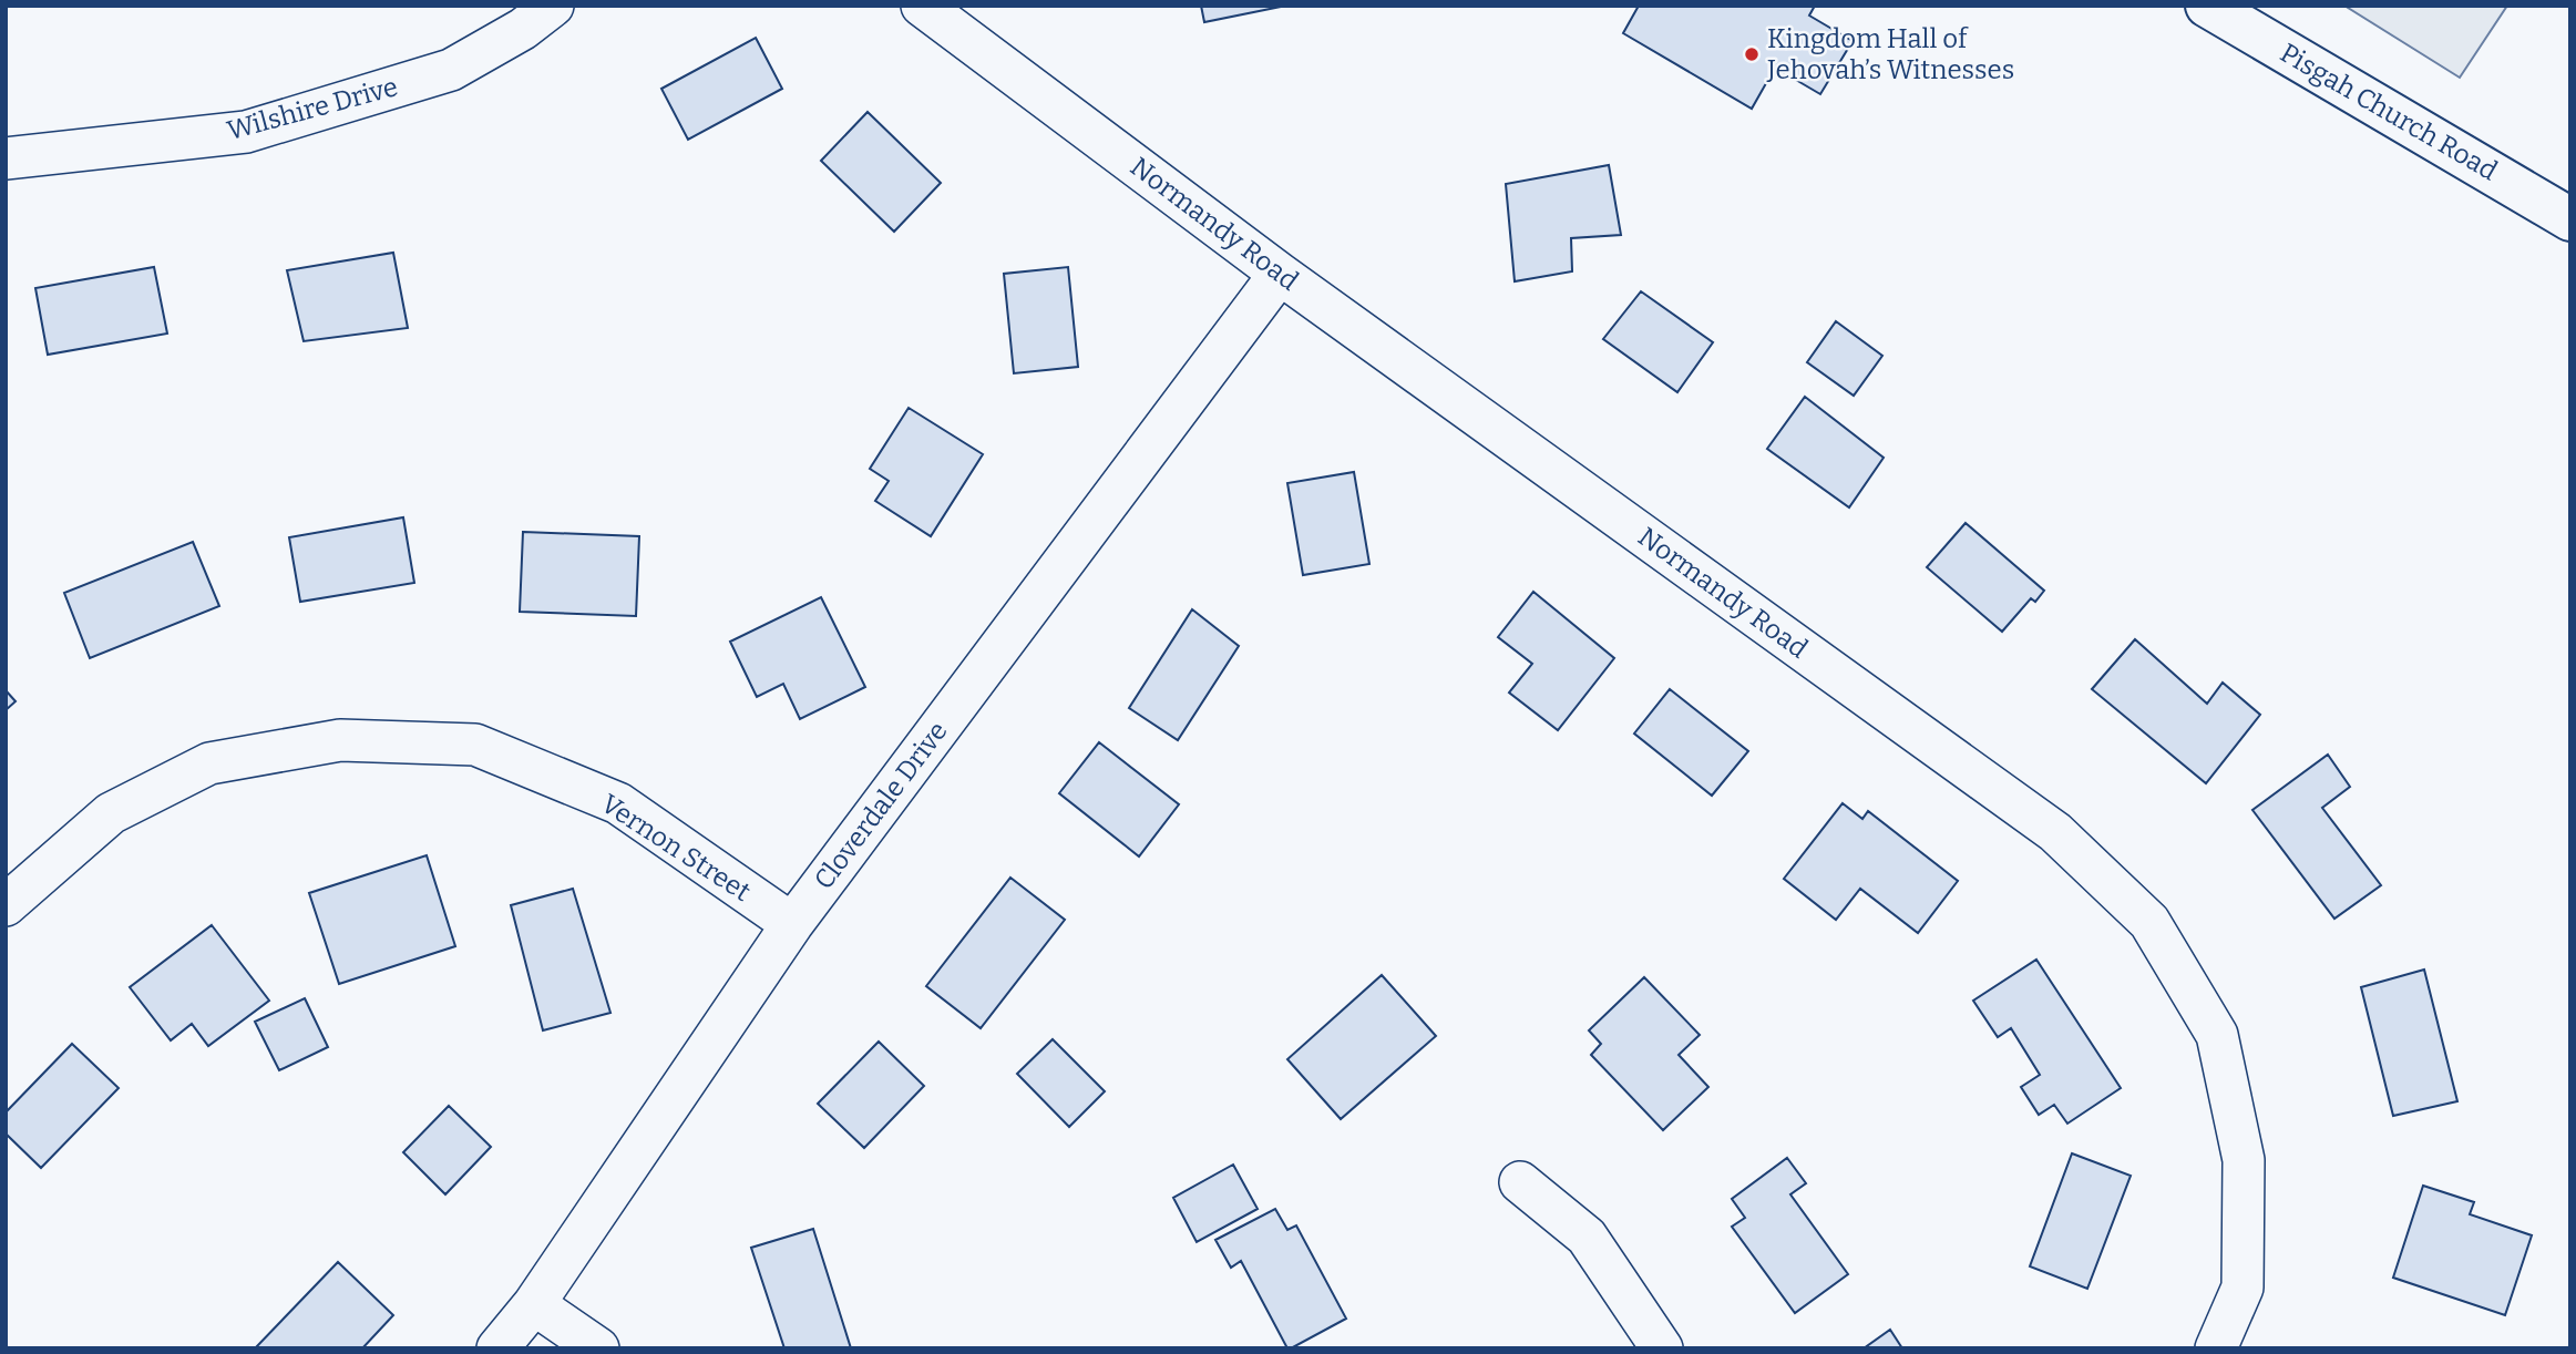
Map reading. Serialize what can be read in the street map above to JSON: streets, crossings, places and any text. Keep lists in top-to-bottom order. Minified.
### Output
{"streets":{"main road":["Pisgah Church Road"],"street":["Wilshire Drive","Normandy Road","Cloverdale Drive","Vernon Street"]},"crossings":[["Normandy Road","Cloverdale Drive"],["Cloverdale Drive","Vernon Street"]],"places":["Kingdom Hall of Jehovah’s Witnesses"]}
